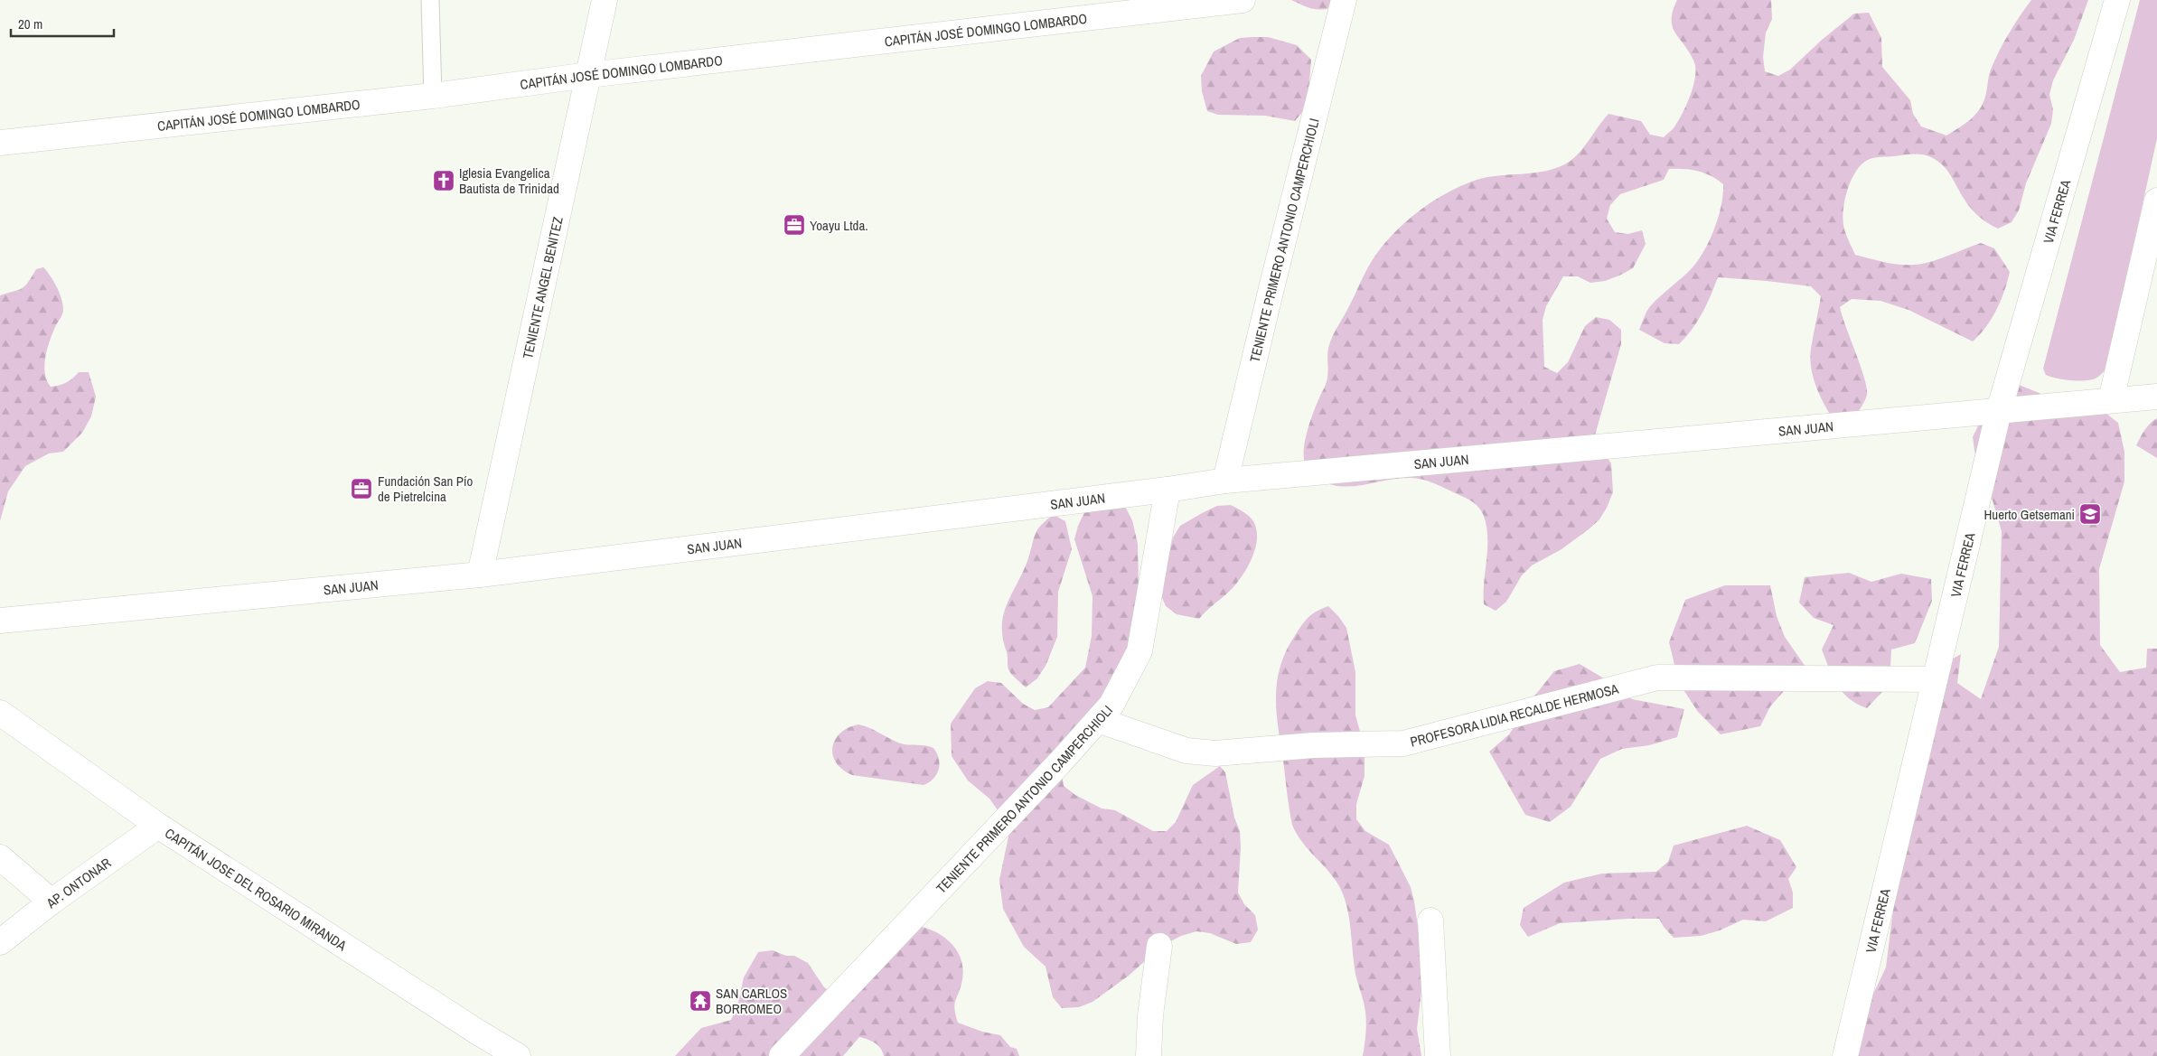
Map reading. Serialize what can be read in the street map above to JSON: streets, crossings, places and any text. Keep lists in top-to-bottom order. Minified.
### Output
{"streets":{"street":["CAPITÁN JOSÉ DOMINGO LOMBARDO","VIA FERREA","TENIENTE PRIMERO ANTONIO CAMPERCHIOLI","TENIENTE ANGEL BENITEZ","SAN JUAN","PROFESORA LIDIA RECALDE HERMOSA","AP. ONTONAR","CAPITÁN JOSE DEL ROSARIO MIRANDA"]},"crossings":[["CAPITÁN JOSÉ DOMINGO LOMBARDO","TENIENTE ANGEL BENITEZ"],["VIA FERREA","SAN JUAN"],["VIA FERREA","PROFESORA LIDIA RECALDE HERMOSA"],["TENIENTE PRIMERO ANTONIO CAMPERCHIOLI","SAN JUAN"],["TENIENTE PRIMERO ANTONIO CAMPERCHIOLI","PROFESORA LIDIA RECALDE HERMOSA"],["TENIENTE ANGEL BENITEZ","SAN JUAN"],["AP. ONTONAR","CAPITÁN JOSE DEL ROSARIO MIRANDA"]],"places":{"church":["Iglesia Evangelica Bautista de Trinidad"],"office":["Yoayu Ltda.","Fundación San Pío de Pietrelcina"],"school or university":["Huerto Getsemani"],"temple":["SAN CARLOS BORROMEO"]},"scale_bar":"20 m"}
